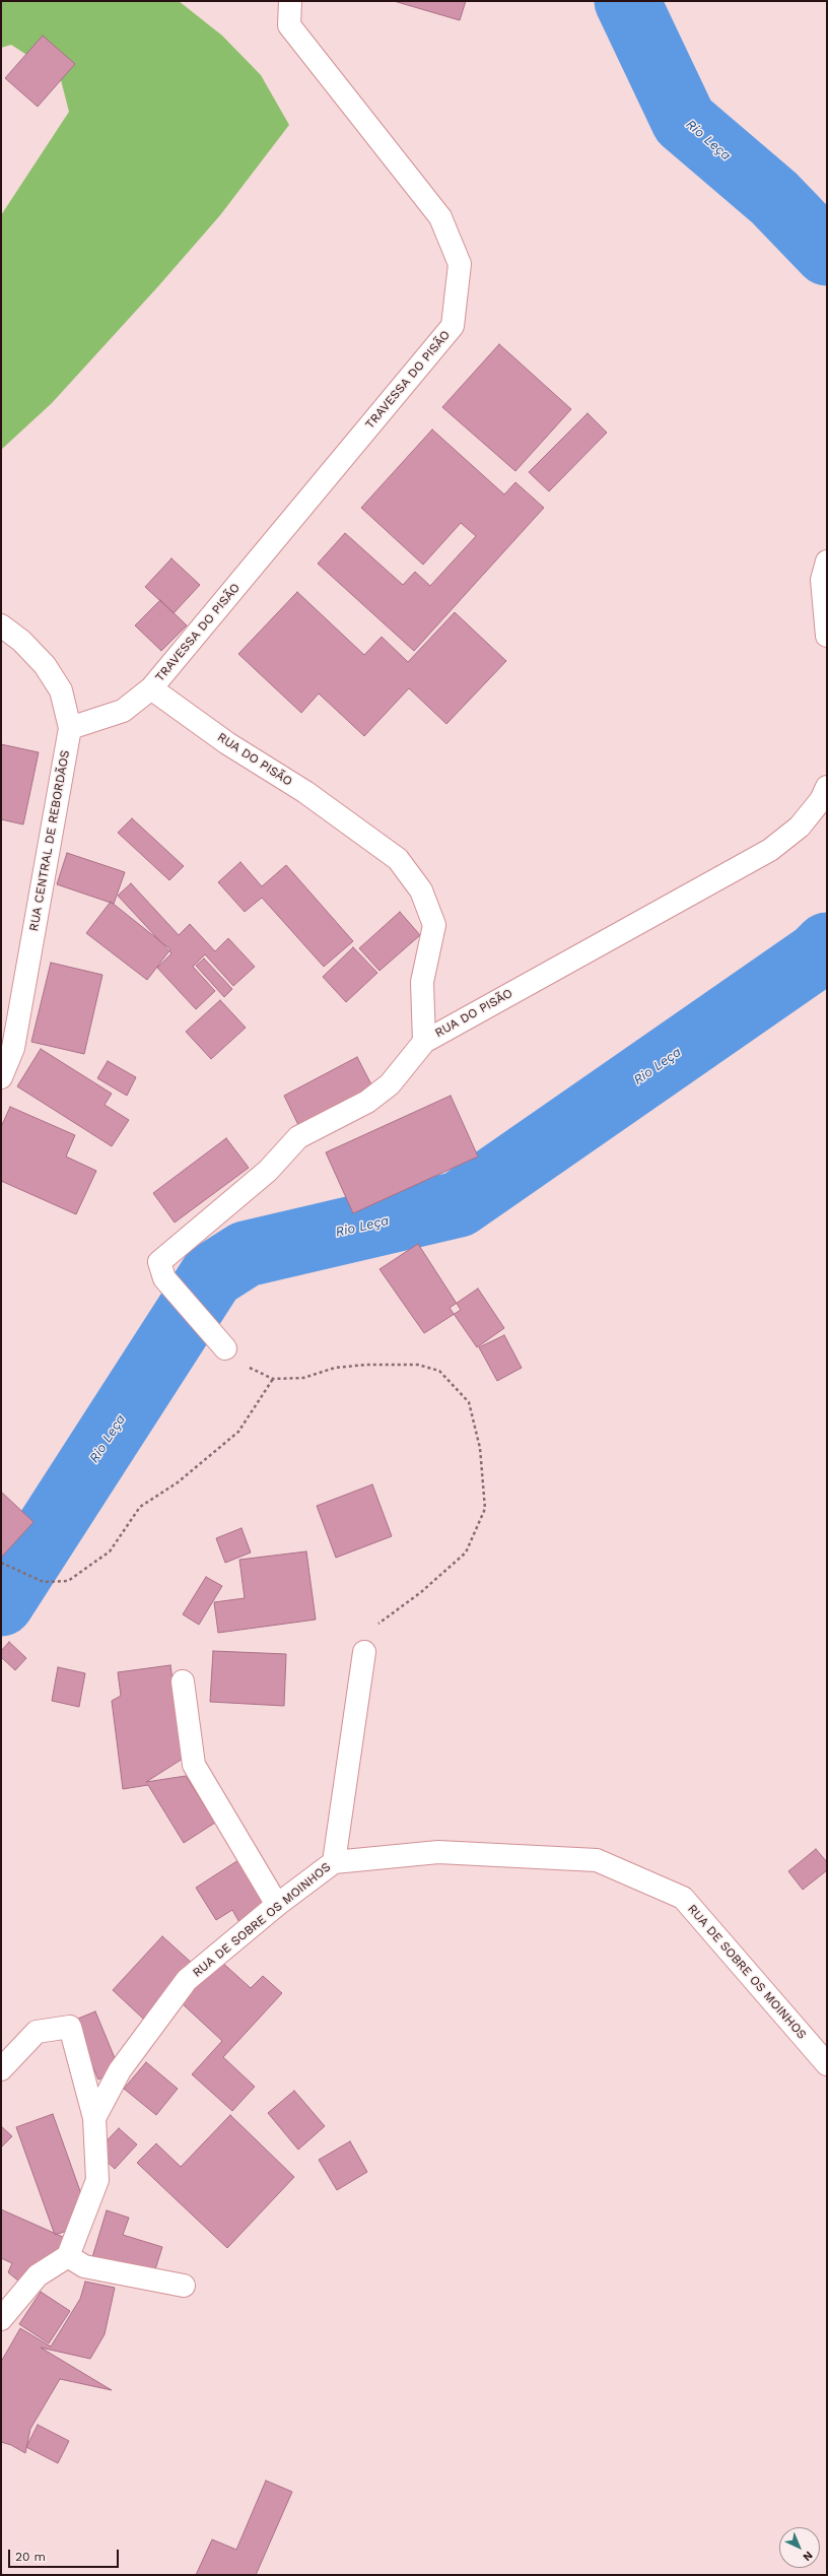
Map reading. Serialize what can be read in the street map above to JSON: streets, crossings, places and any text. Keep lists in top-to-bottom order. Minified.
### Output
{"streets":{"street":["TRAVESSA DO PISÃO","RUA DO PISÃO","RUA CENTRAL DE REBORDÃOS","RUA DE SOBRE OS MOINHOS"]},"crossings":[["TRAVESSA DO PISÃO","RUA DO PISÃO"]],"water":["Rio Leça"],"scale_bar":"20 m","north":"bottom right"}
